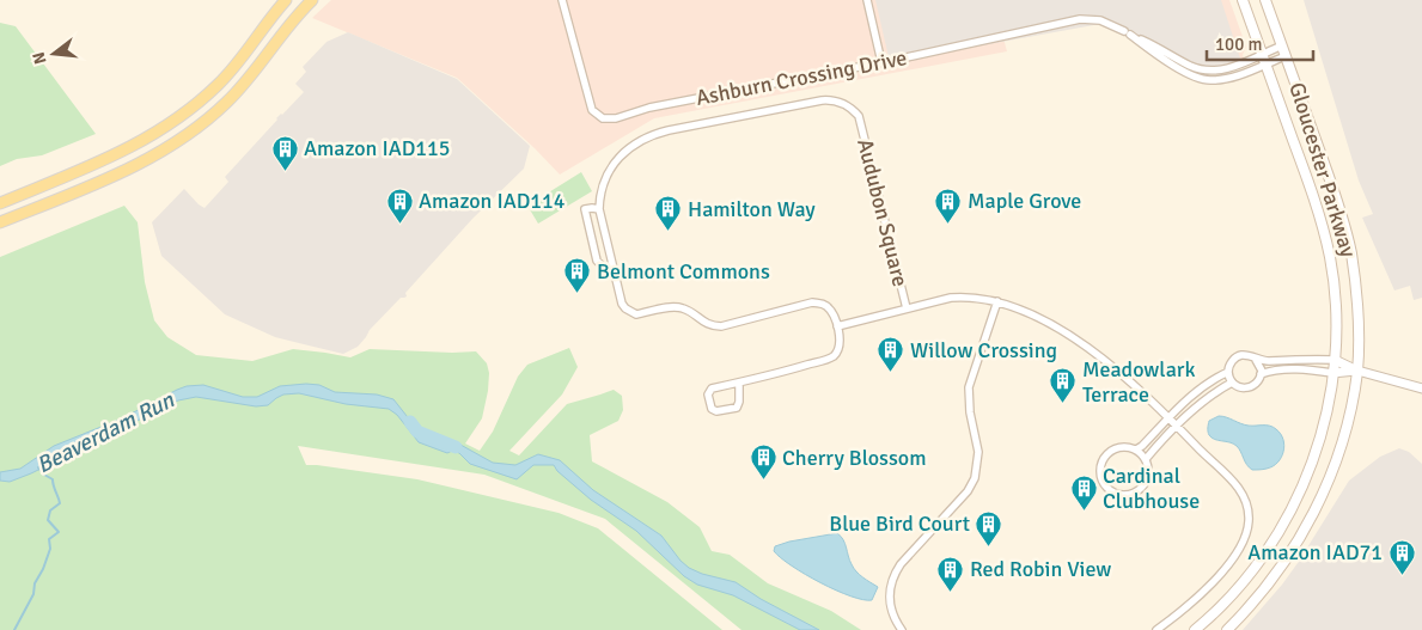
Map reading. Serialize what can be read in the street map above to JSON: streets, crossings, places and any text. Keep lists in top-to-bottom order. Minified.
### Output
{"streets":{"main road":["Gloucester Parkway"],"street":["Ashburn Crossing Drive","Audubon Square"]},"water":["Beaverdam Run"],"places":{"building":["Amazon IAD115","Amazon IAD114","Maple Grove","Hamilton Way","Belmont Commons","Willow Crossing","Meadowlark Terrace","Cherry Blossom","Cardinal Clubhouse","Blue Bird Court","Amazon IAD71","Red Robin View"]},"scale_bar":"100 m","north":"left"}
